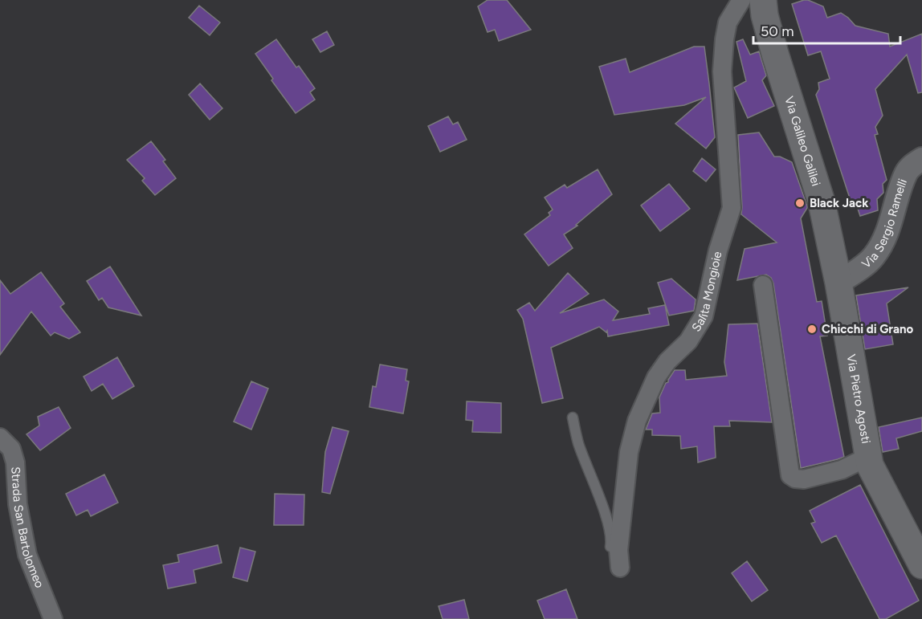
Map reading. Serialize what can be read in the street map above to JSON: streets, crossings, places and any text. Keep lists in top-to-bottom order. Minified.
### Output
{"streets":{"main road":["Via Galileo Galilei","Via Pietro Agosti"],"street":["Via Sergio Ramelli","Salita Mongioie","Strada San Bartolomeo"]},"crossings":[["Via Galileo Galilei","Via Sergio Ramelli"],["Via Galileo Galilei","Via Pietro Agosti"],["Via Sergio Ramelli","Via Pietro Agosti"]],"places":["Black Jack","Chicchi di Grano"],"scale_bar":"50 m"}
